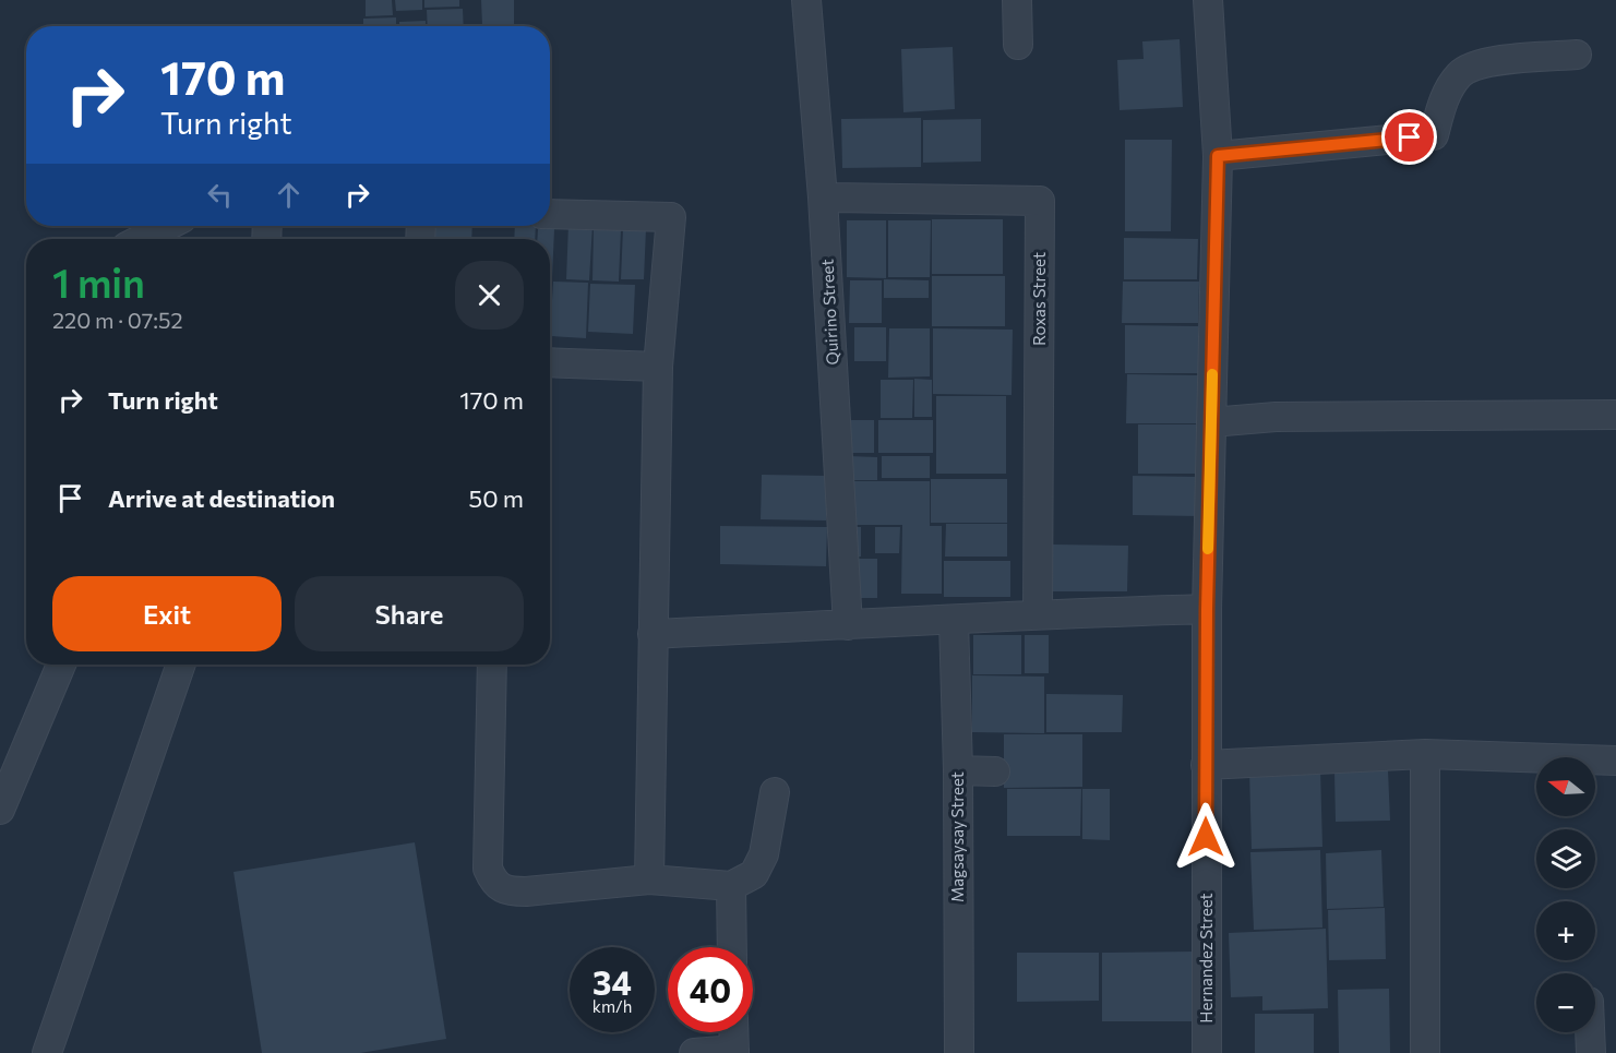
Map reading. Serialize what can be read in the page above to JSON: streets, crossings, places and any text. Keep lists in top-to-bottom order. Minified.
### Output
{"streets":{"street":["Roxas Street","Quirino Street","Magsaysay Street","Hernandez Street"]},"crossings":[["Roxas Street","Quirino Street"]],"north":"left","page":{"turn":["170 m","Turn right"],"heading":["1 min","220 m · 07:52"],"list":[{"name":"Turn right","value":"170 m"},{"name":"Arrive at destination","value":"50 m"}],"buttons":["Exit","Share"],"map_buttons":["+","−"],"speed":"34 km/h","limit":"40"}}
